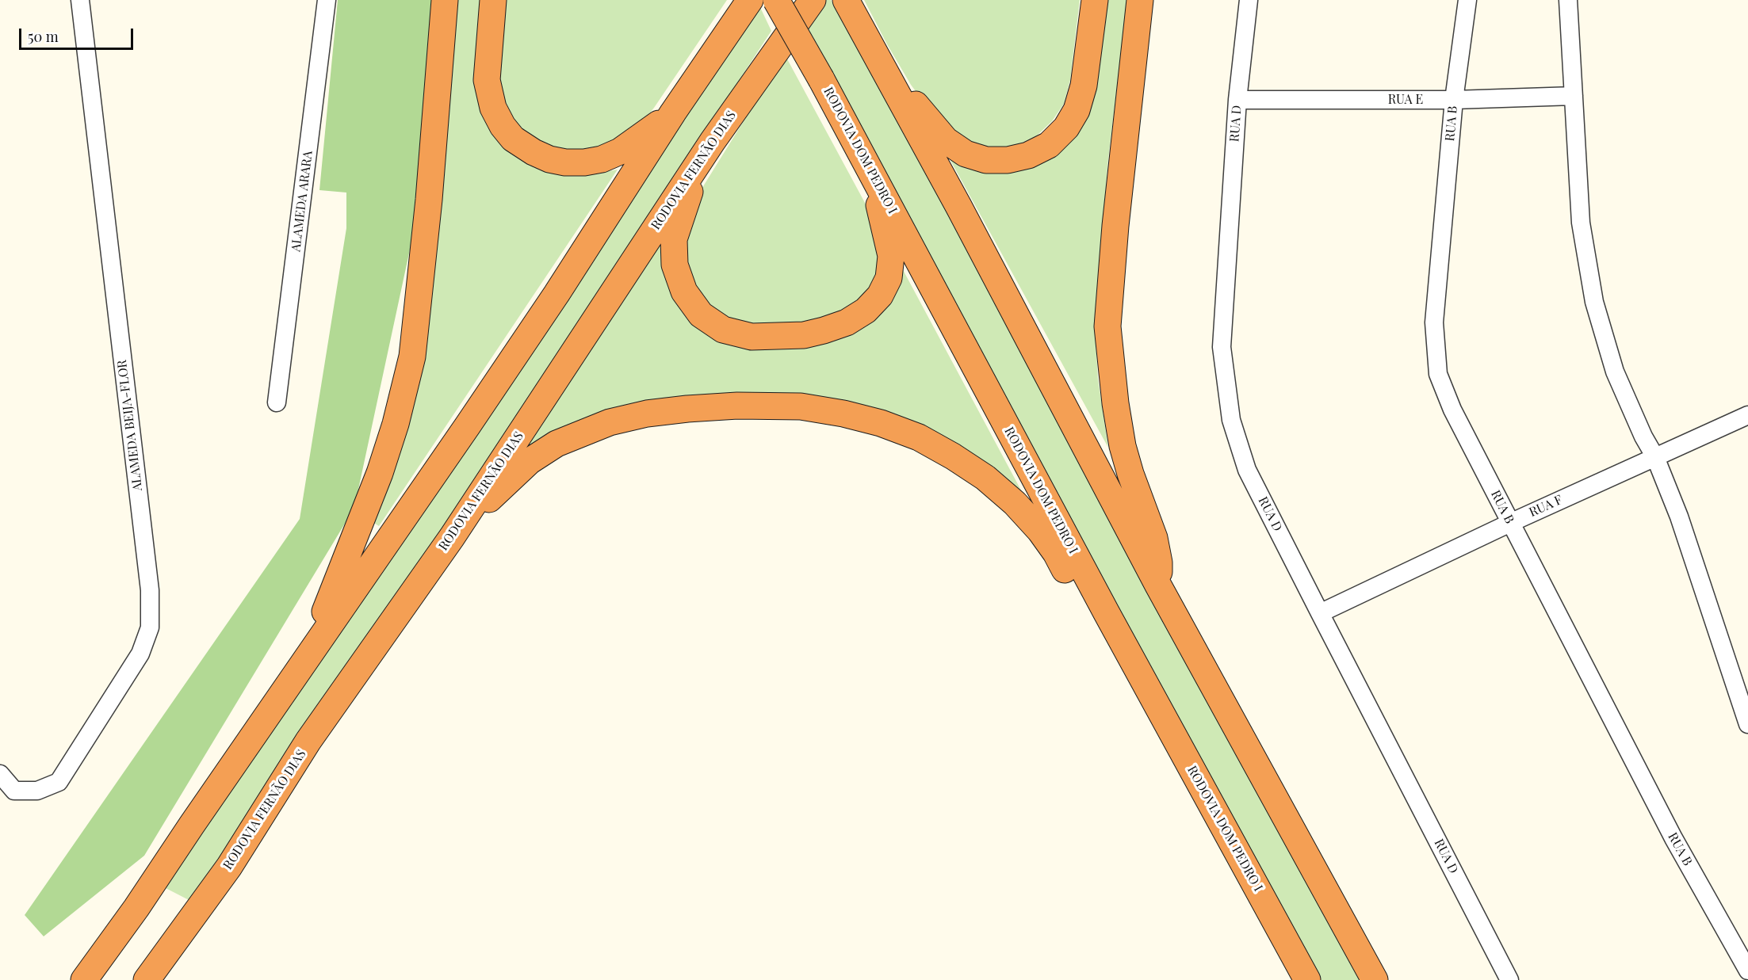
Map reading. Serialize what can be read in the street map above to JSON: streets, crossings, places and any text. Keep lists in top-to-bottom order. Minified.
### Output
{"streets":{"highway":["RODOVIA DOM PEDRO I","RODOVIA FERNÃO DIAS"],"street":["RUA E","RUA D","RUA B","ALAMEDA ARARA","ALAMEDA BEIJA-FLOR","RUA F"]},"crossings":[["RUA E","RUA D"],["RUA E","RUA B"],["RUA D","RUA F"],["RUA B","RUA F"]],"scale_bar":"50 m"}
